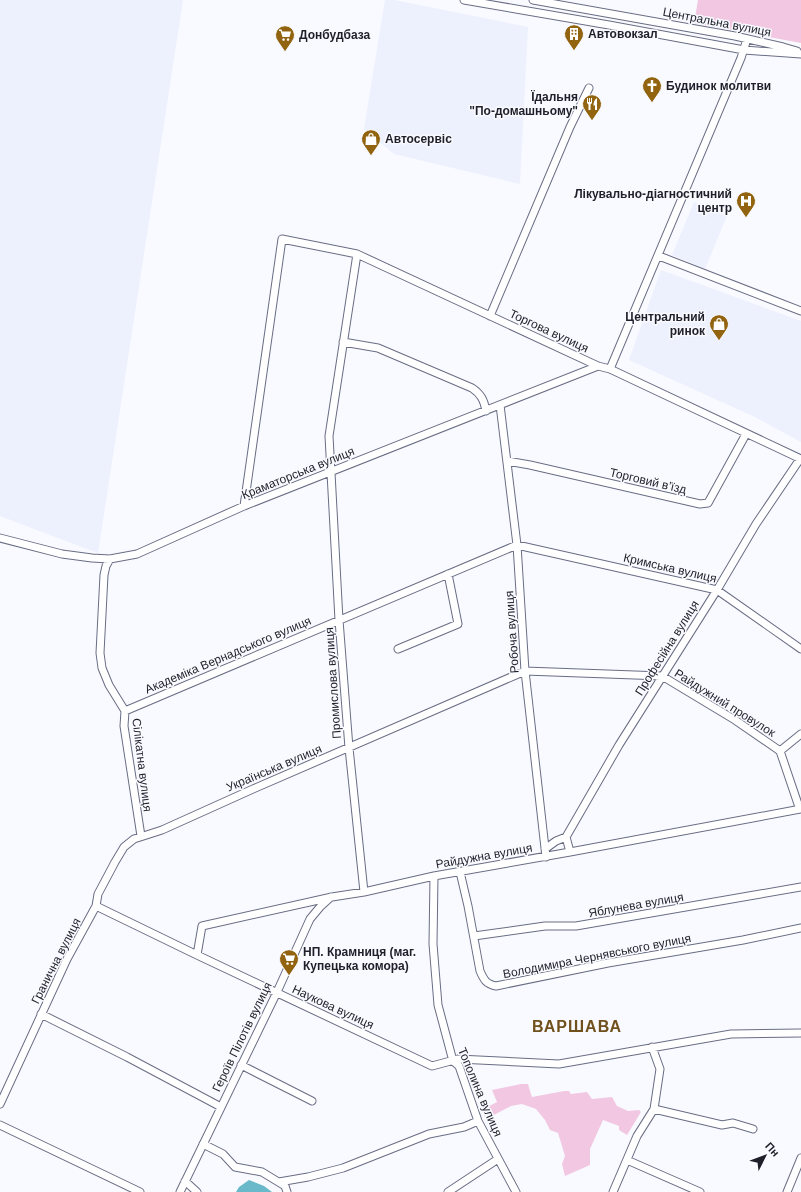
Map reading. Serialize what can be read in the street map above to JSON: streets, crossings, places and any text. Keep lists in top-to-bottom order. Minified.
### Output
{"streets":{"street":["Центральна вулиця","Торгова вулиця","Краматорська вулиця","Торговий в’їзд","Кримська вулиця","Робоча вулиця","Професійна вулиця","Академіка Вернадського вулиця","Промислова вулиця","Райдужний провулок","Сілікатна вулиця","Українська вулиця","Райдужна вулиця","Яблунева вулиця","Володимира Чернявського вулиця","Гранична вулиця","Наукова вулиця","Героїв Пілотів вулиця","Тополина вулиця"]},"crossings":[["Торгова вулиця","Краматорська вулиця"],["Торгова вулиця","Торговий в’їзд"],["Торгова вулиця","Професійна вулиця"],["Торгова вулиця","Промислова вулиця"],["Краматорська вулиця","Робоча вулиця"],["Краматорська вулиця","Промислова вулиця"],["Краматорська вулиця","Сілікатна вулиця"],["Торговий в’їзд","Робоча вулиця"],["Кримська вулиця","Робоча вулиця"],["Кримська вулиця","Професійна вулиця"],["Кримська вулиця","Академіка Вернадського вулиця"],["Робоча вулиця","Академіка Вернадського вулиця"],["Робоча вулиця","Райдужний провулок"],["Робоча вулиця","Українська вулиця"],["Робоча вулиця","Райдужна вулиця"],["Професійна вулиця","Райдужний провулок"],["Академіка Вернадського вулиця","Промислова вулиця"],["Академіка Вернадського вулиця","Сілікатна вулиця"],["Промислова вулиця","Українська вулиця"],["Промислова вулиця","Райдужна вулиця"],["Райдужний провулок","Українська вулиця"],["Райдужний провулок","Райдужна вулиця"],["Сілікатна вулиця","Українська вулиця"],["Сілікатна вулиця","Гранична вулиця"],["Українська вулиця","Гранична вулиця"],["Райдужна вулиця","Володимира Чернявського вулиця"],["Райдужна вулиця","Наукова вулиця"],["Райдужна вулиця","Героїв Пілотів вулиця"],["Райдужна вулиця","Тополина вулиця"],["Яблунева вулиця","Володимира Чернявського вулиця"],["Гранична вулиця","Наукова вулиця"],["Наукова вулиця","Героїв Пілотів вулиця"],["Наукова вулиця","Тополина вулиця"]],"districts":["ВАРШАВА"],"places":{"building":["Автовокзал"],"supermarket":["Донбудбаза","НП. Крамниця (маг. Купецька комора)"],"church":["Будинок молитви"],"restaurant":["Їдальня \"По-домашньому\""],"shop":["Автосервіс","Центральний ринок"],"hospital":["Лікувально-діагностичний центр"]},"north":"top right"}
